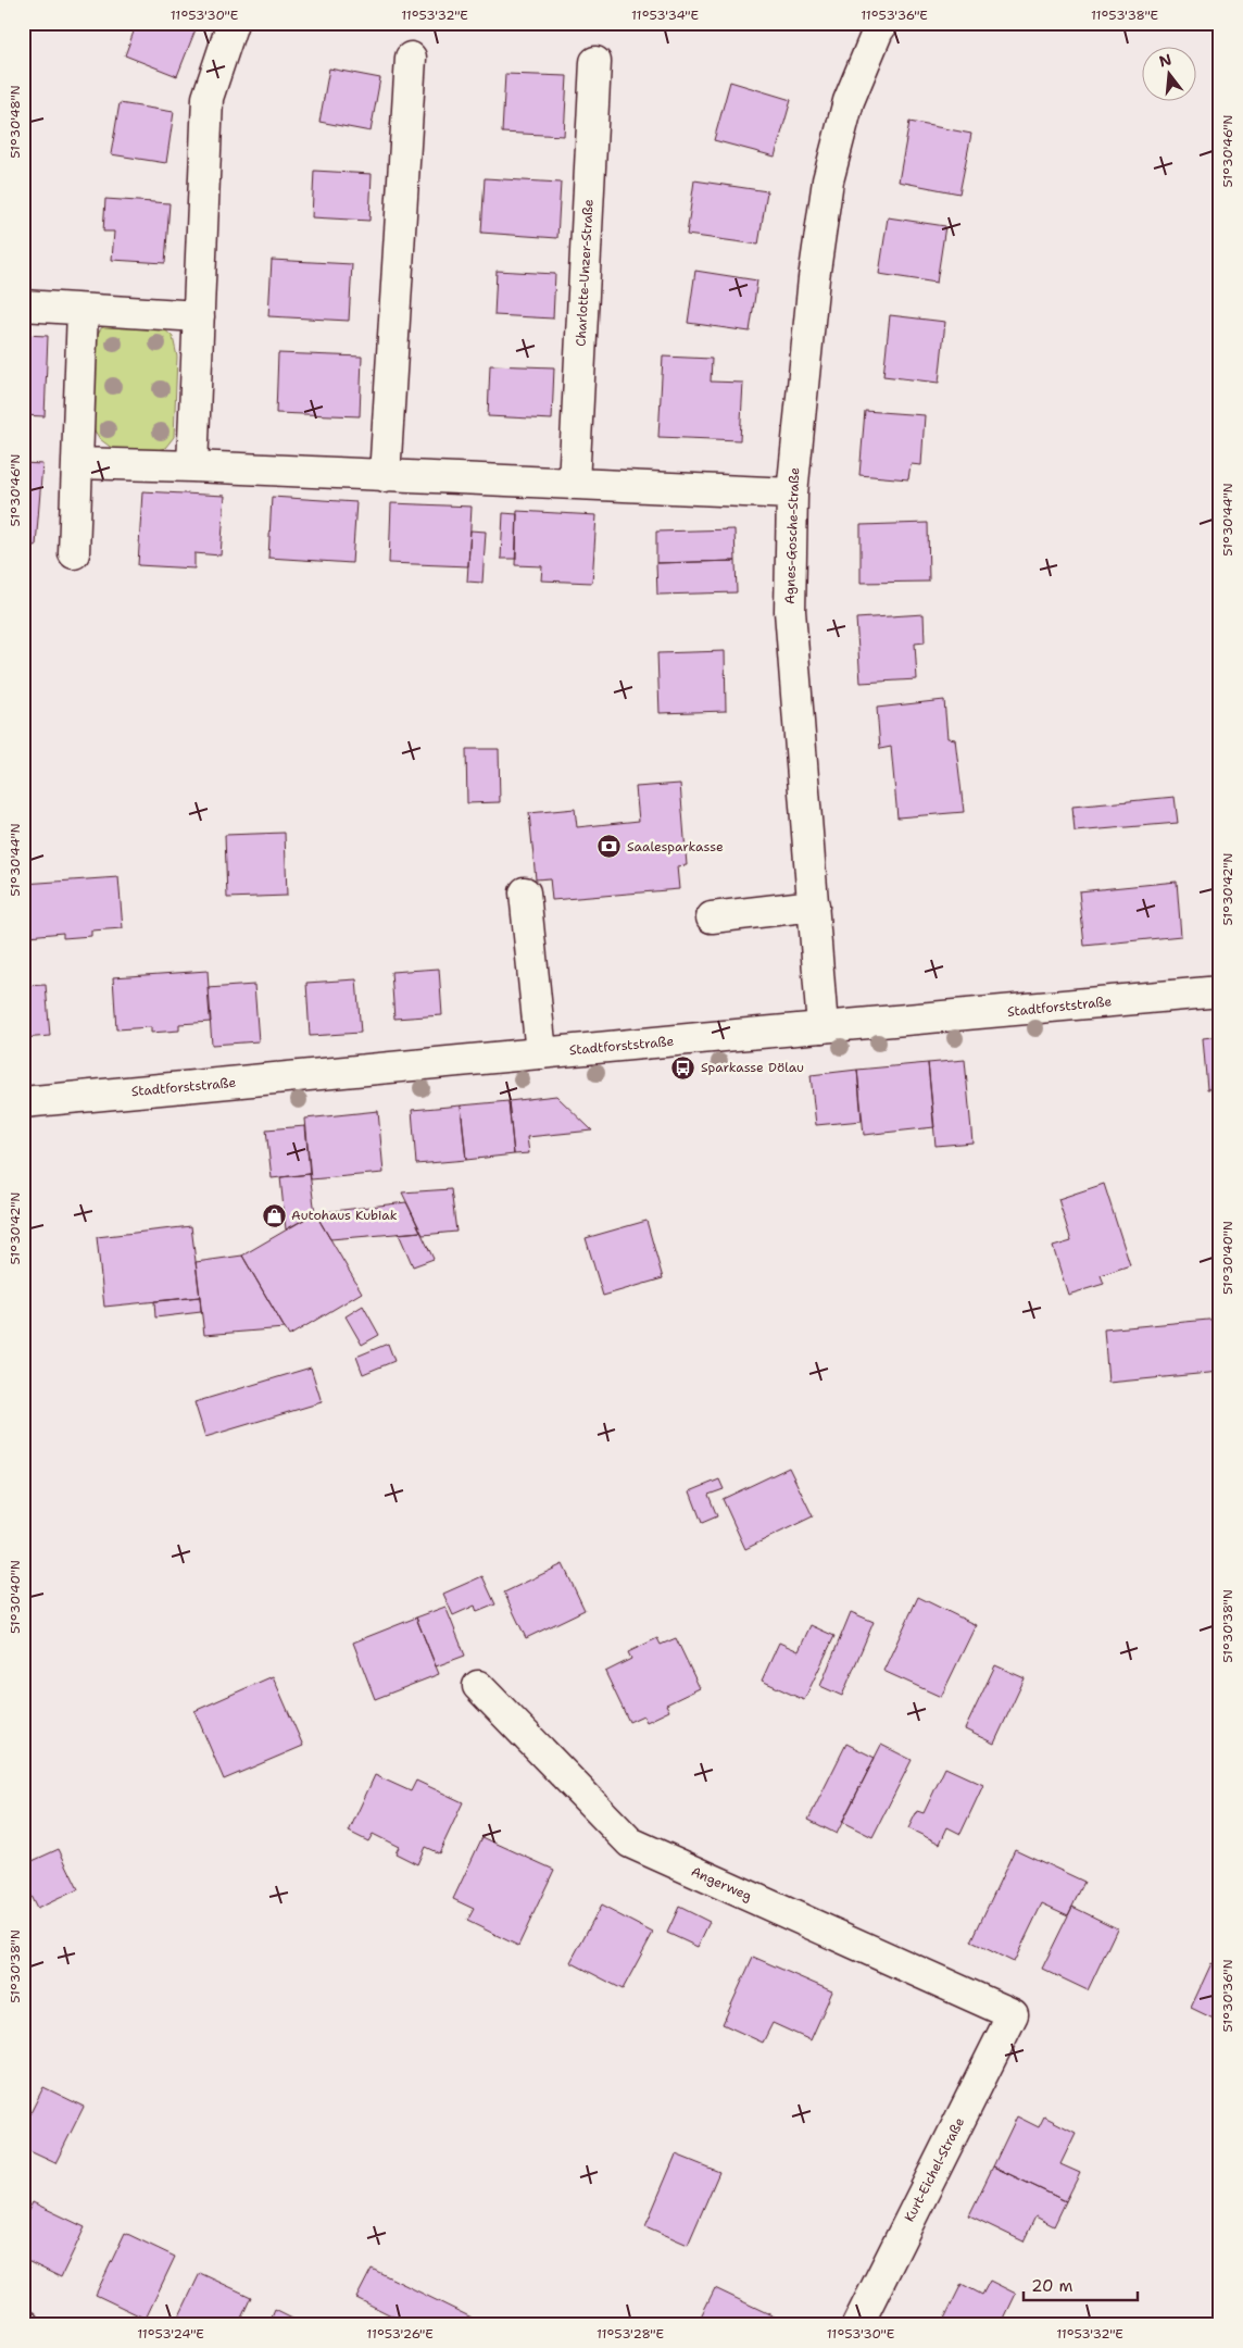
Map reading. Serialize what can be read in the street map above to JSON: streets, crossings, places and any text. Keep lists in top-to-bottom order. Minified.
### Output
{"streets":{"street":["Charlotte-Unzer-Straße","Agnes-Gosche-Straße","Stadtforststraße","Angerweg","Kurt-Eichel-Straße"]},"crossings":[["Agnes-Gosche-Straße","Stadtforststraße"],["Angerweg","Kurt-Eichel-Straße"]],"places":{"bank":["Saalesparkasse"],"bus stop":["Sparkasse Dölau"],"shop":["Autohaus Kubiak"]},"scale_bar":"20 m","north":"top","coordinates":["11°53'30\"E","11°53'32\"E","11°53'34\"E","11°53'36\"E","11°53'38\"E","51°30'48\"N","51°30'46\"N","51°30'44\"N","51°30'42\"N","51°30'40\"N","51°30'38\"N","51°30'36\"N","11°53'24\"E","11°53'26\"E","11°53'28\"E"]}
